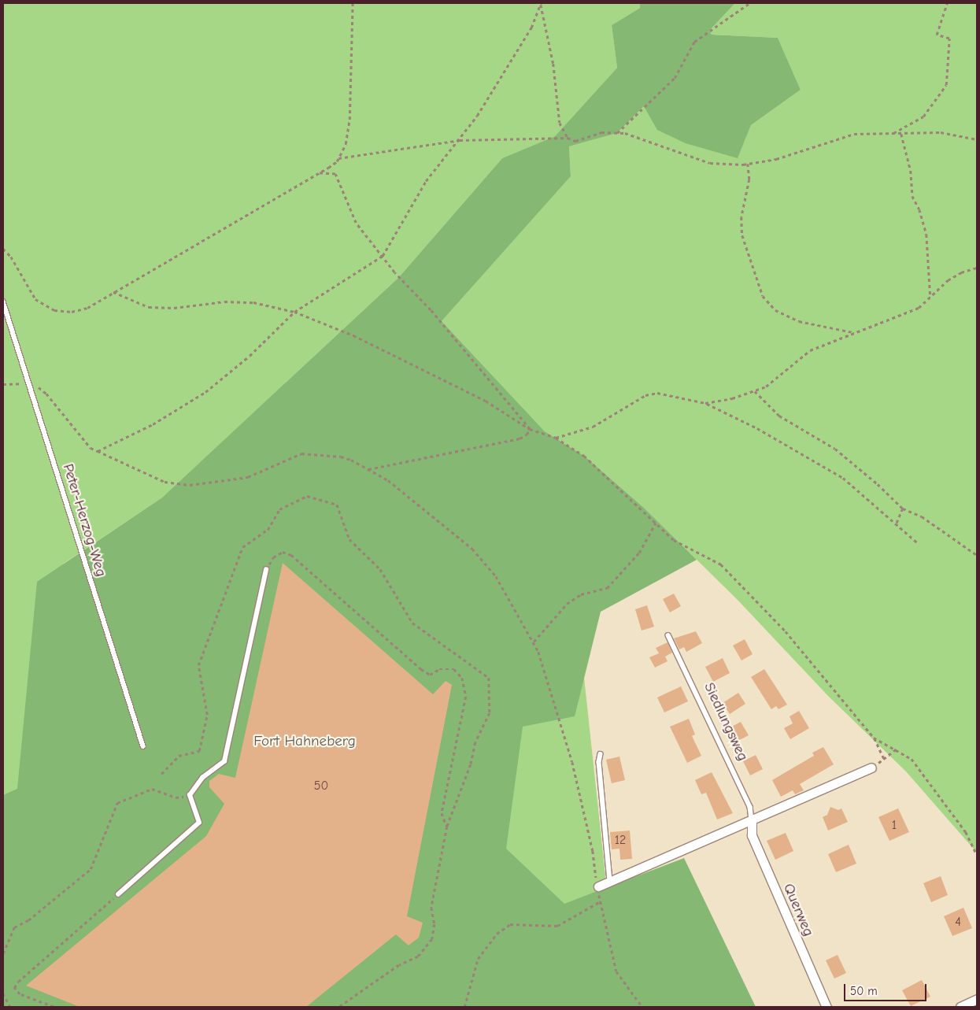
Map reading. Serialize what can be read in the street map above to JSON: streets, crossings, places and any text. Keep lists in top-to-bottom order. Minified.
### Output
{"streets":{"street":["Querweg"],"lane":["Peter-Herzog-Weg","Siedlungsweg"]},"crossings":[["Siedlungsweg","Querweg"]],"parks":["Fort Hahneberg"],"house_numbers":["50","1","12","4"],"scale_bar":"50 m"}
